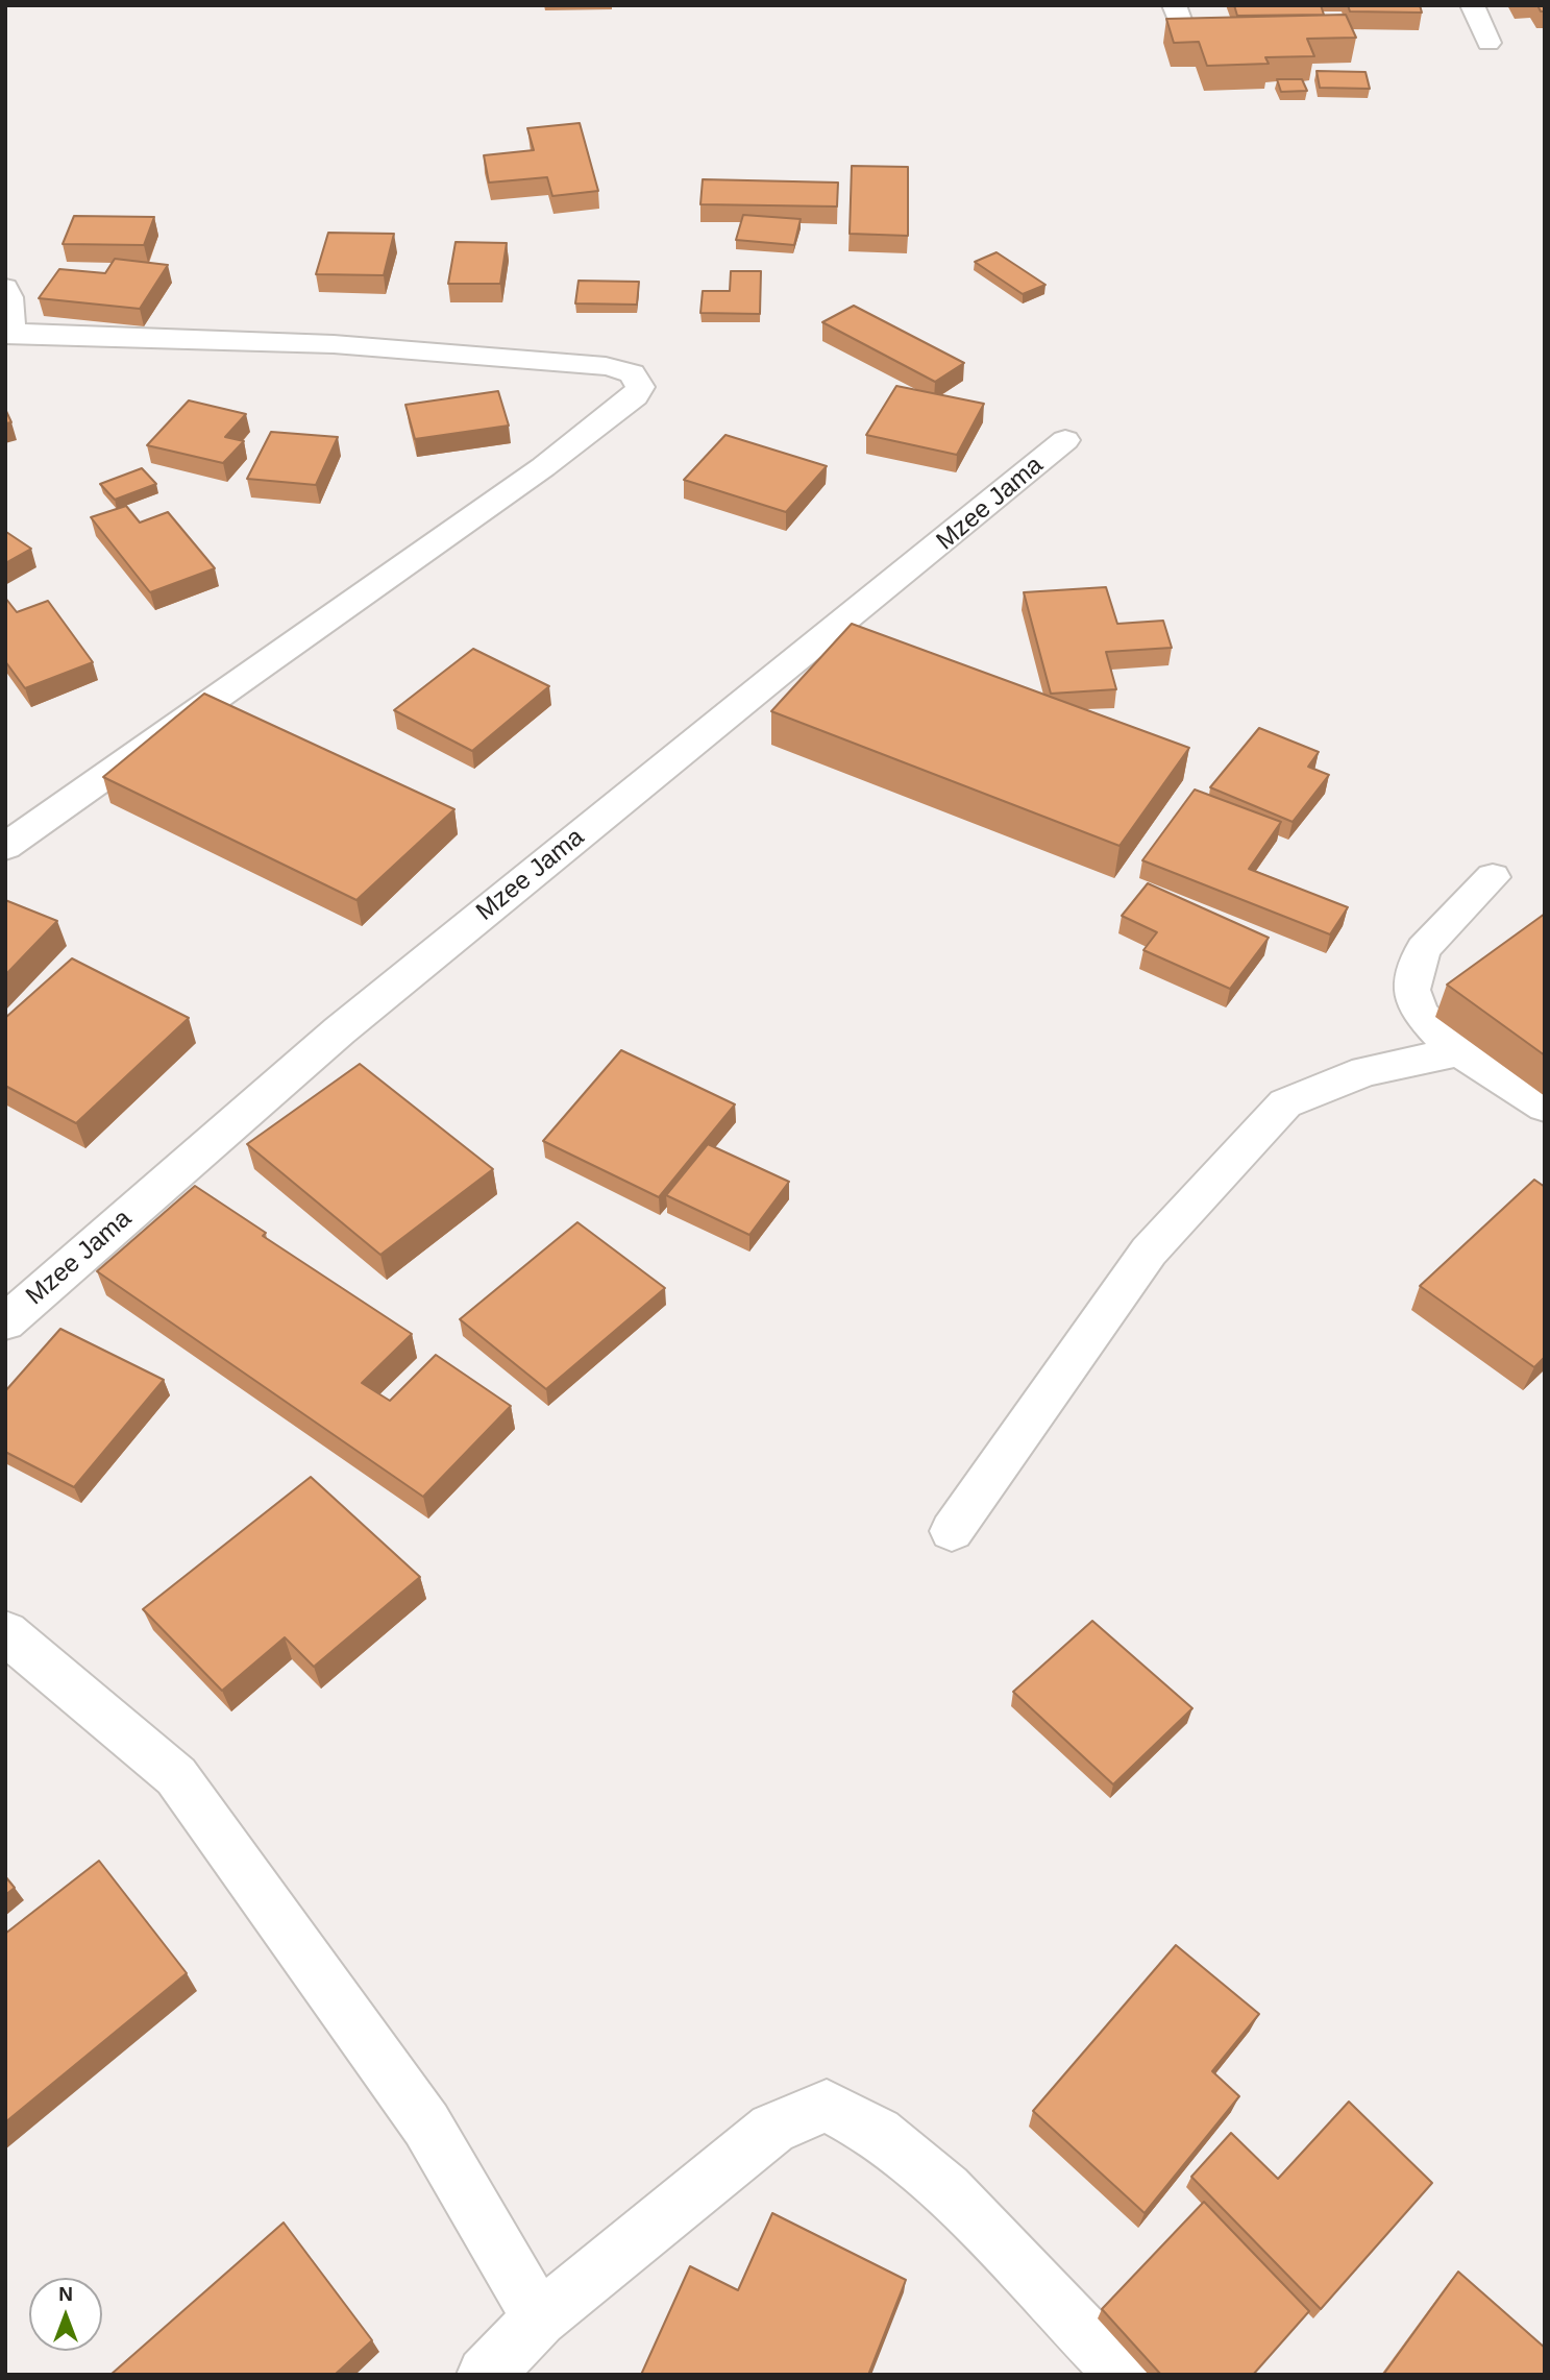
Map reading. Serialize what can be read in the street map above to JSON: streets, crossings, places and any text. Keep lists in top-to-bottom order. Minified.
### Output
{"streets":{"street":["Mzee Jama"]},"north":"top"}
